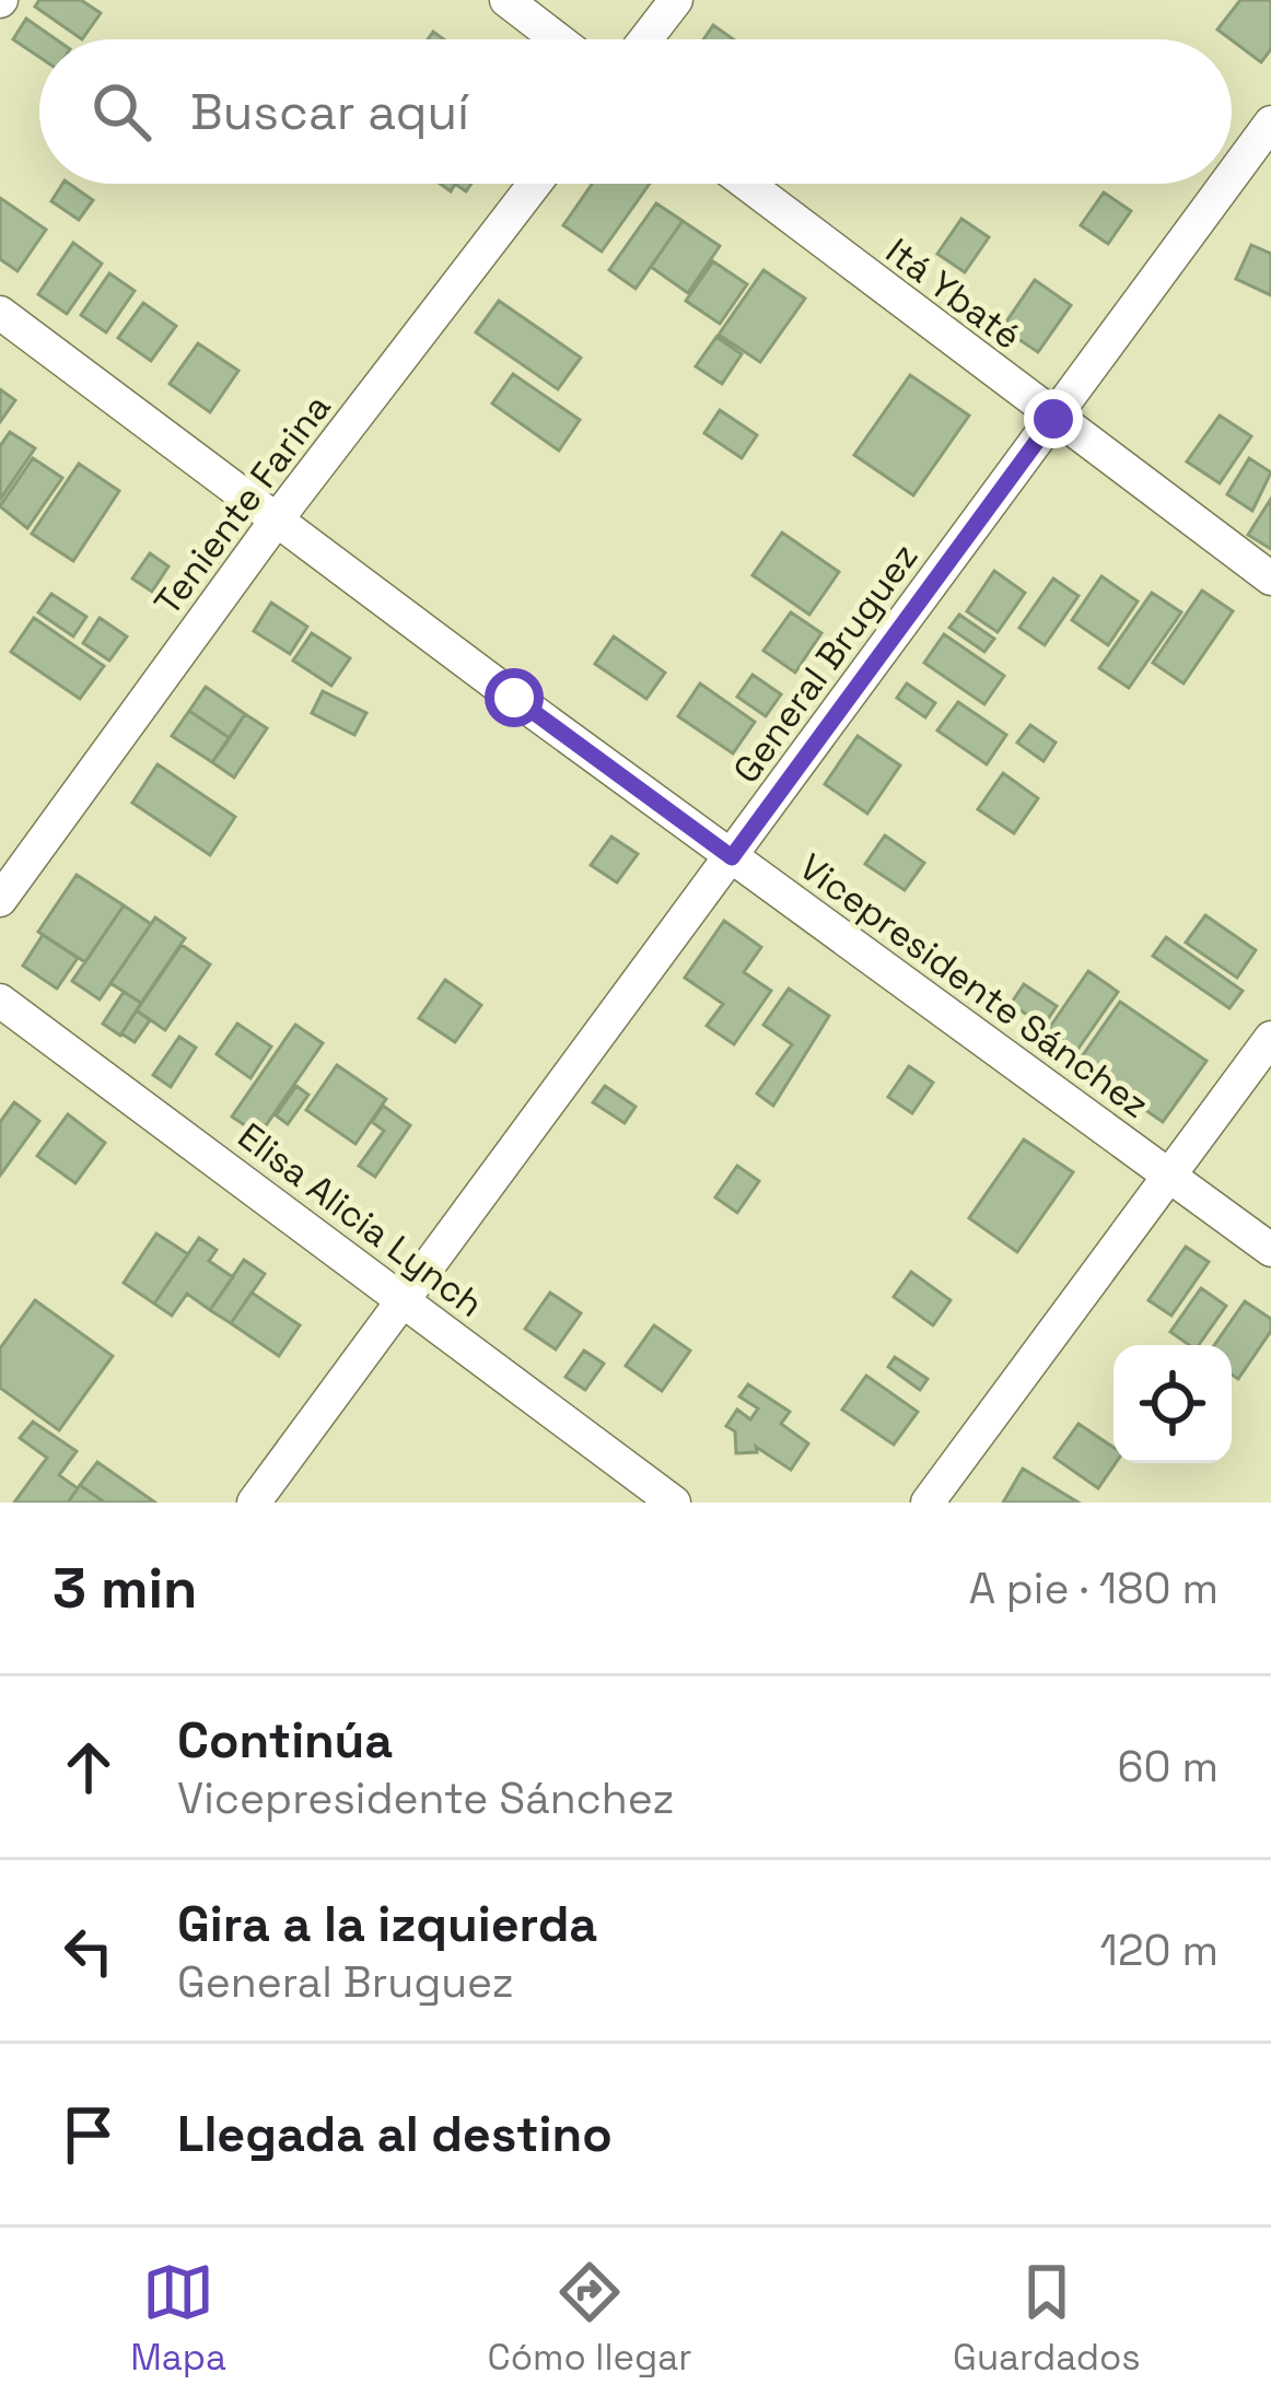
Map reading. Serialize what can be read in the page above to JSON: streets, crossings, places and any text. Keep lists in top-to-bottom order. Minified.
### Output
{"streets":{"street":["Itá Ybaté","Teniente Farina","General Bruguez","Vicepresidente Sánchez","Elisa Alicia Lynch"]},"crossings":[["Itá Ybaté","General Bruguez"],["Teniente Farina","Vicepresidente Sánchez"],["General Bruguez","Vicepresidente Sánchez"],["General Bruguez","Elisa Alicia Lynch"]],"page":{"search":"Buscar aquí","heading":["3 min","A pie · 180 m"],"list":[["Continúa","Vicepresidente Sánchez","60 m"],["Gira a la izquierda","General Bruguez","120 m"],"Llegada al destino"],"nav":["Mapa","Cómo llegar","Guardados"]}}
